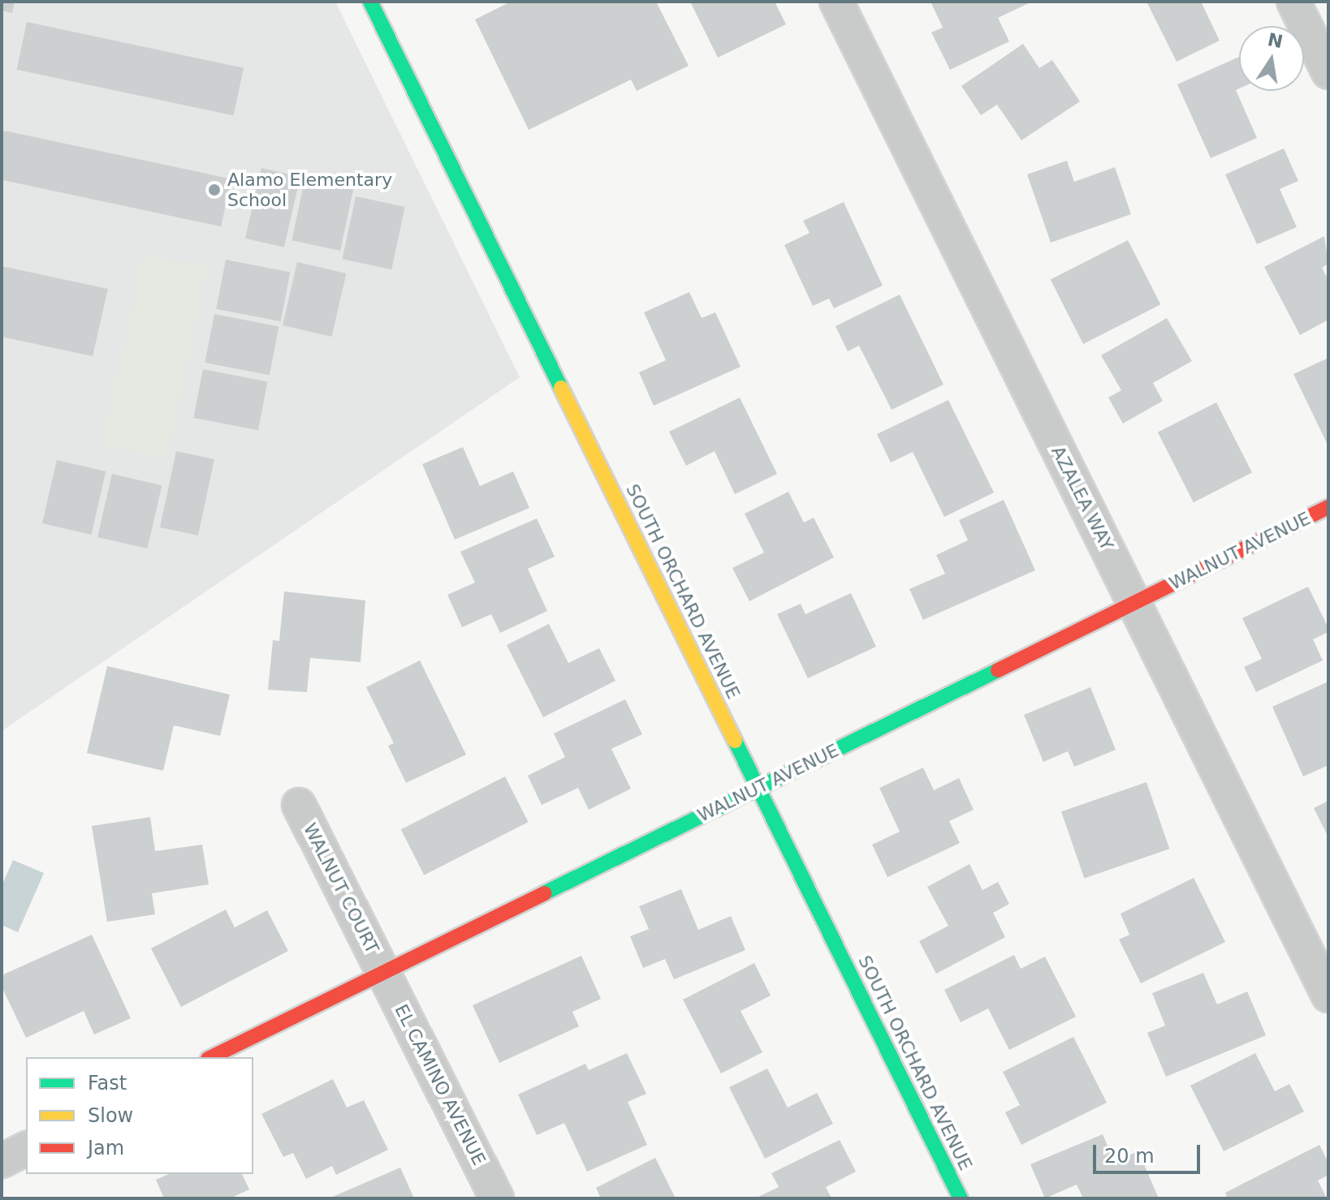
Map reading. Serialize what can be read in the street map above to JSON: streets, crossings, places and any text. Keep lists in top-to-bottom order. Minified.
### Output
{"streets":{"street":["AZALEA WAY","WALNUT AVENUE","SOUTH ORCHARD AVENUE","WALNUT COURT","EL CAMINO AVENUE"]},"crossings":[["AZALEA WAY","WALNUT AVENUE"],["WALNUT AVENUE","SOUTH ORCHARD AVENUE"],["WALNUT AVENUE","WALNUT COURT"],["WALNUT AVENUE","EL CAMINO AVENUE"],["WALNUT COURT","EL CAMINO AVENUE"]],"places":["Alamo Elementary School"],"legend":["Fast","Slow","Jam"],"scale_bar":"20 m","north":"top"}
